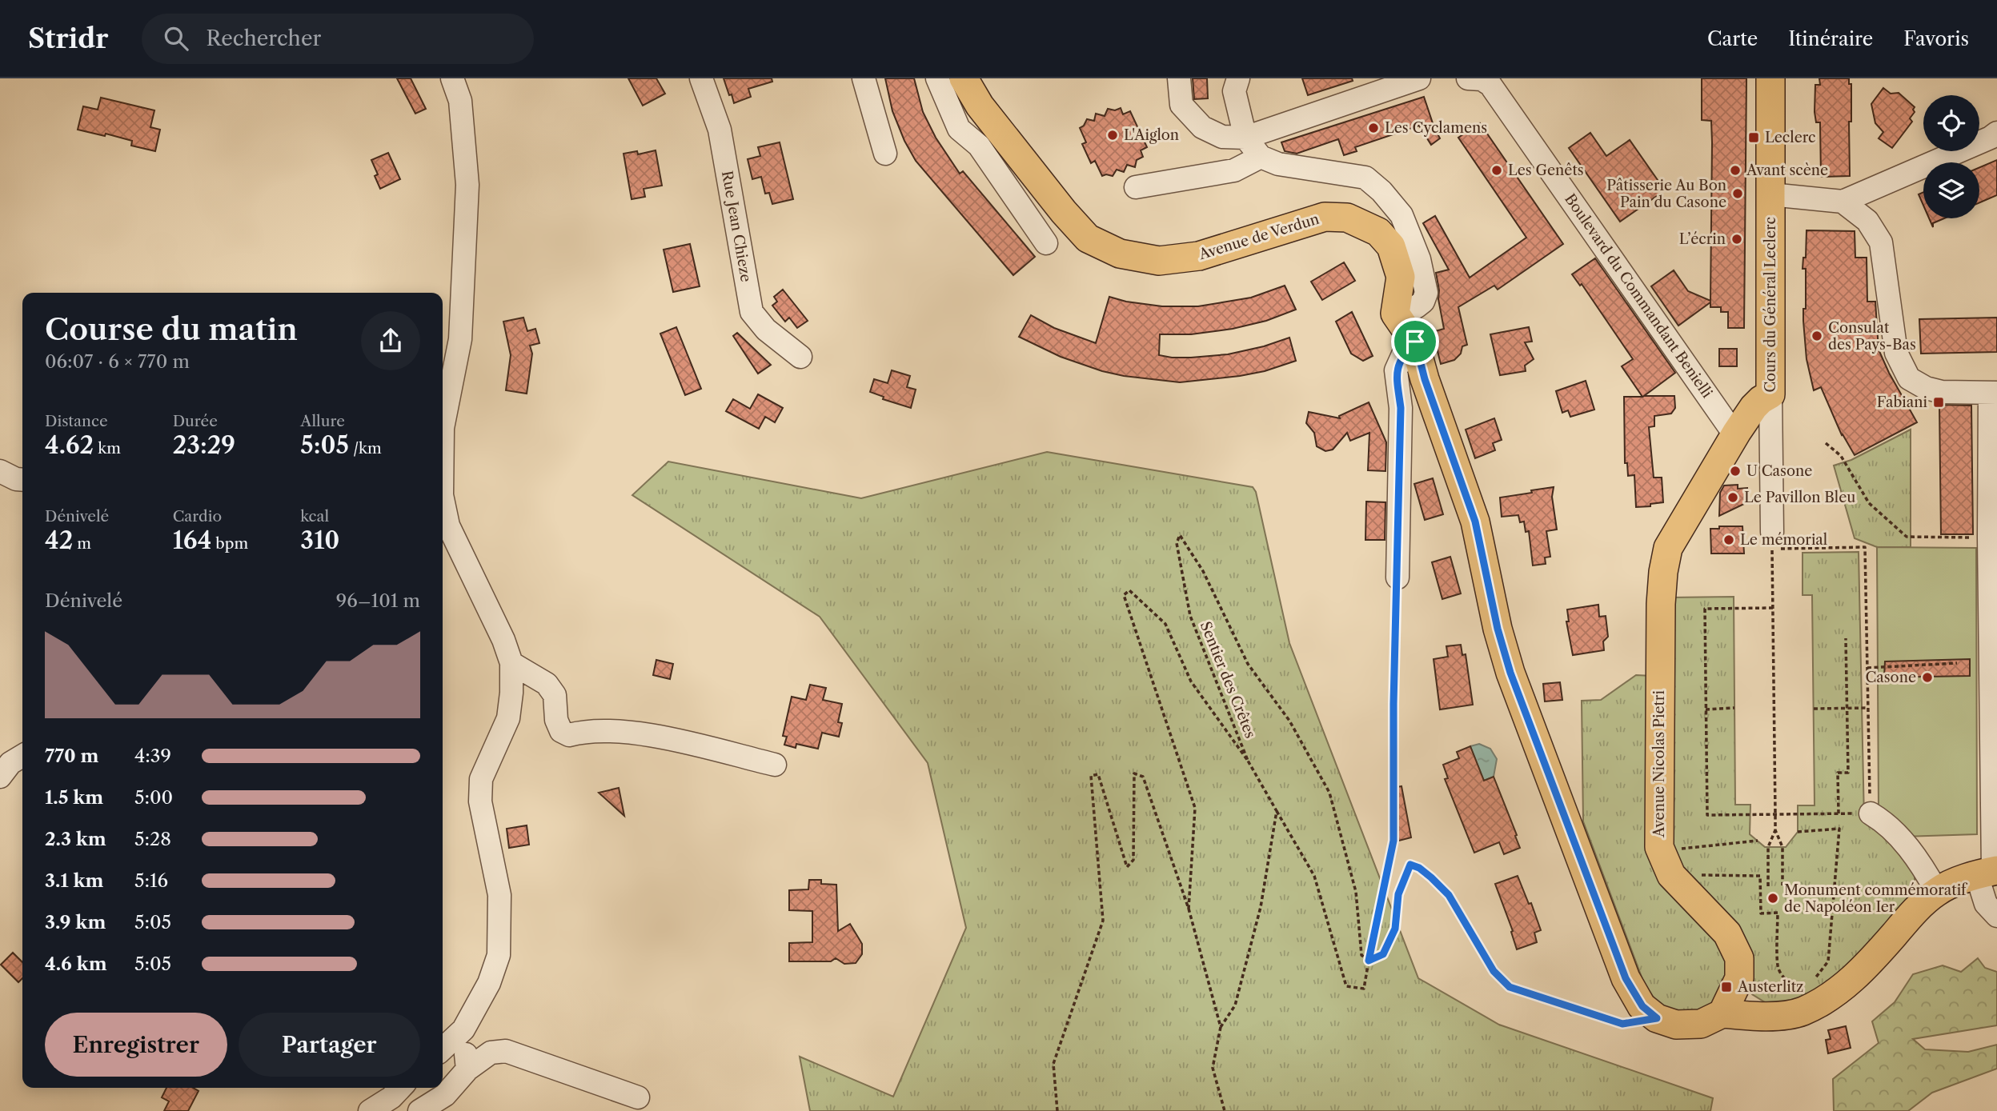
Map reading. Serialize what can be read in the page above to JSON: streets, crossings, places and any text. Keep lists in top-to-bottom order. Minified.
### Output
{"streets":{"main road":["Avenue de Verdun","Cours du Général Leclerc","Avenue Nicolas Pietri"],"street":["Rue Jean Chieze","Boulevard du Commandant Benielli"],"path":["Sentier des Crêtes"]},"crossings":[["Boulevard du Commandant Benielli","Avenue Nicolas Pietri"],["Cours du Général Leclerc","Avenue Nicolas Pietri"]],"places":{"other":["Les Cyclamens","L'Aiglon","Les Genêts","Avant scène","Pâtisserie Au Bon Pain du Casone","L’écrin","Consulat des Pays-Bas","U Casone","Le Pavillon Bleu","Le mémorial","Casone","Monument commémoratif de Napoléon Ier"],"transit":["Leclerc","Fabiani","Austerlitz"]},"page":{"header":"Stridr","search":"Rechercher","nav":["Carte","Itinéraire","Favoris"],"heading":["Course du matin","06:07 · 6 × 770 m"],"stats":[["Distance","4.62 km"],["Durée","23:29"],["Allure","5:05 /km"],["Dénivelé","42 m"],["Cardio","164 bpm"],["kcal","310"]],"chart":["Dénivelé","96–101 m"],"list":[{"name":"770 m","note":"4:39"},{"name":"1.5 km","note":"5:00"},{"name":"2.3 km","note":"5:28"},{"name":"3.1 km","note":"5:16"},{"name":"3.9 km","note":"5:05"},{"name":"4.6 km","note":"5:05"}],"buttons":["Enregistrer","Partager"]}}
